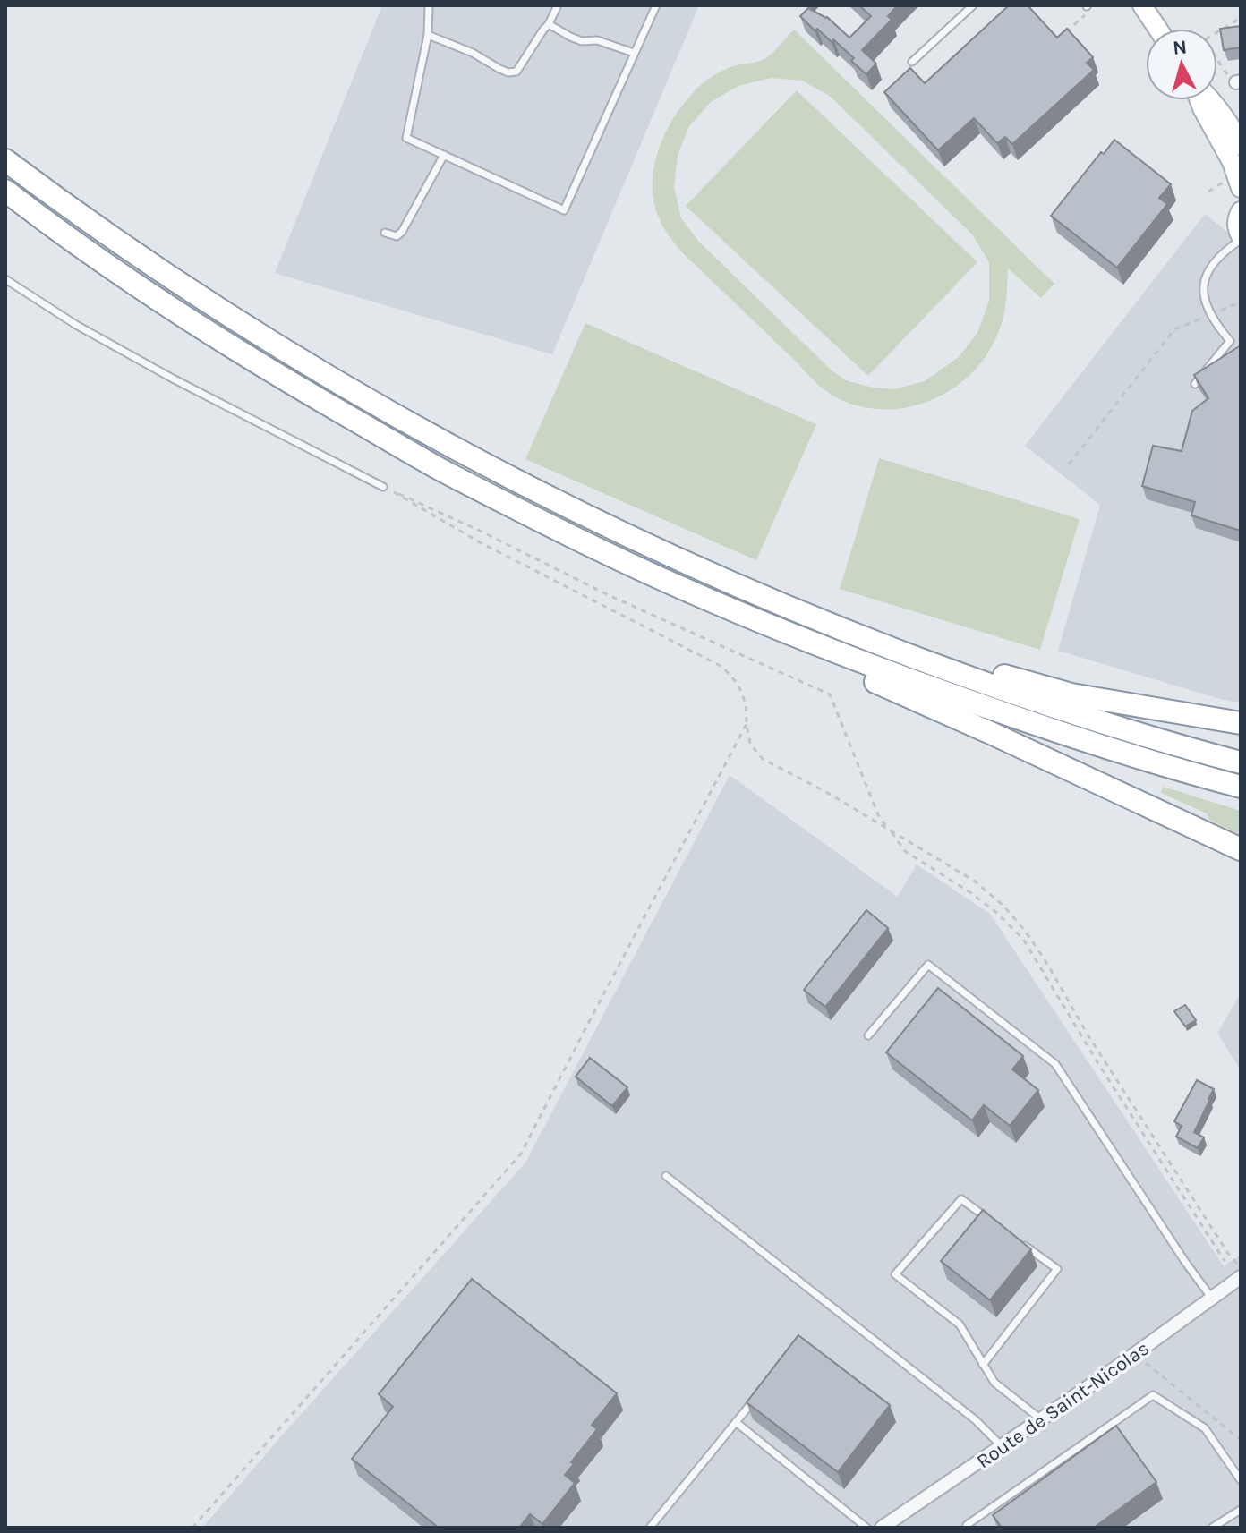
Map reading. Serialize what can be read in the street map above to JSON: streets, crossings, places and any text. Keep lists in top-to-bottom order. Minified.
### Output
{"streets":{"street":["Route de Saint-Nicolas"]},"north":"top"}
